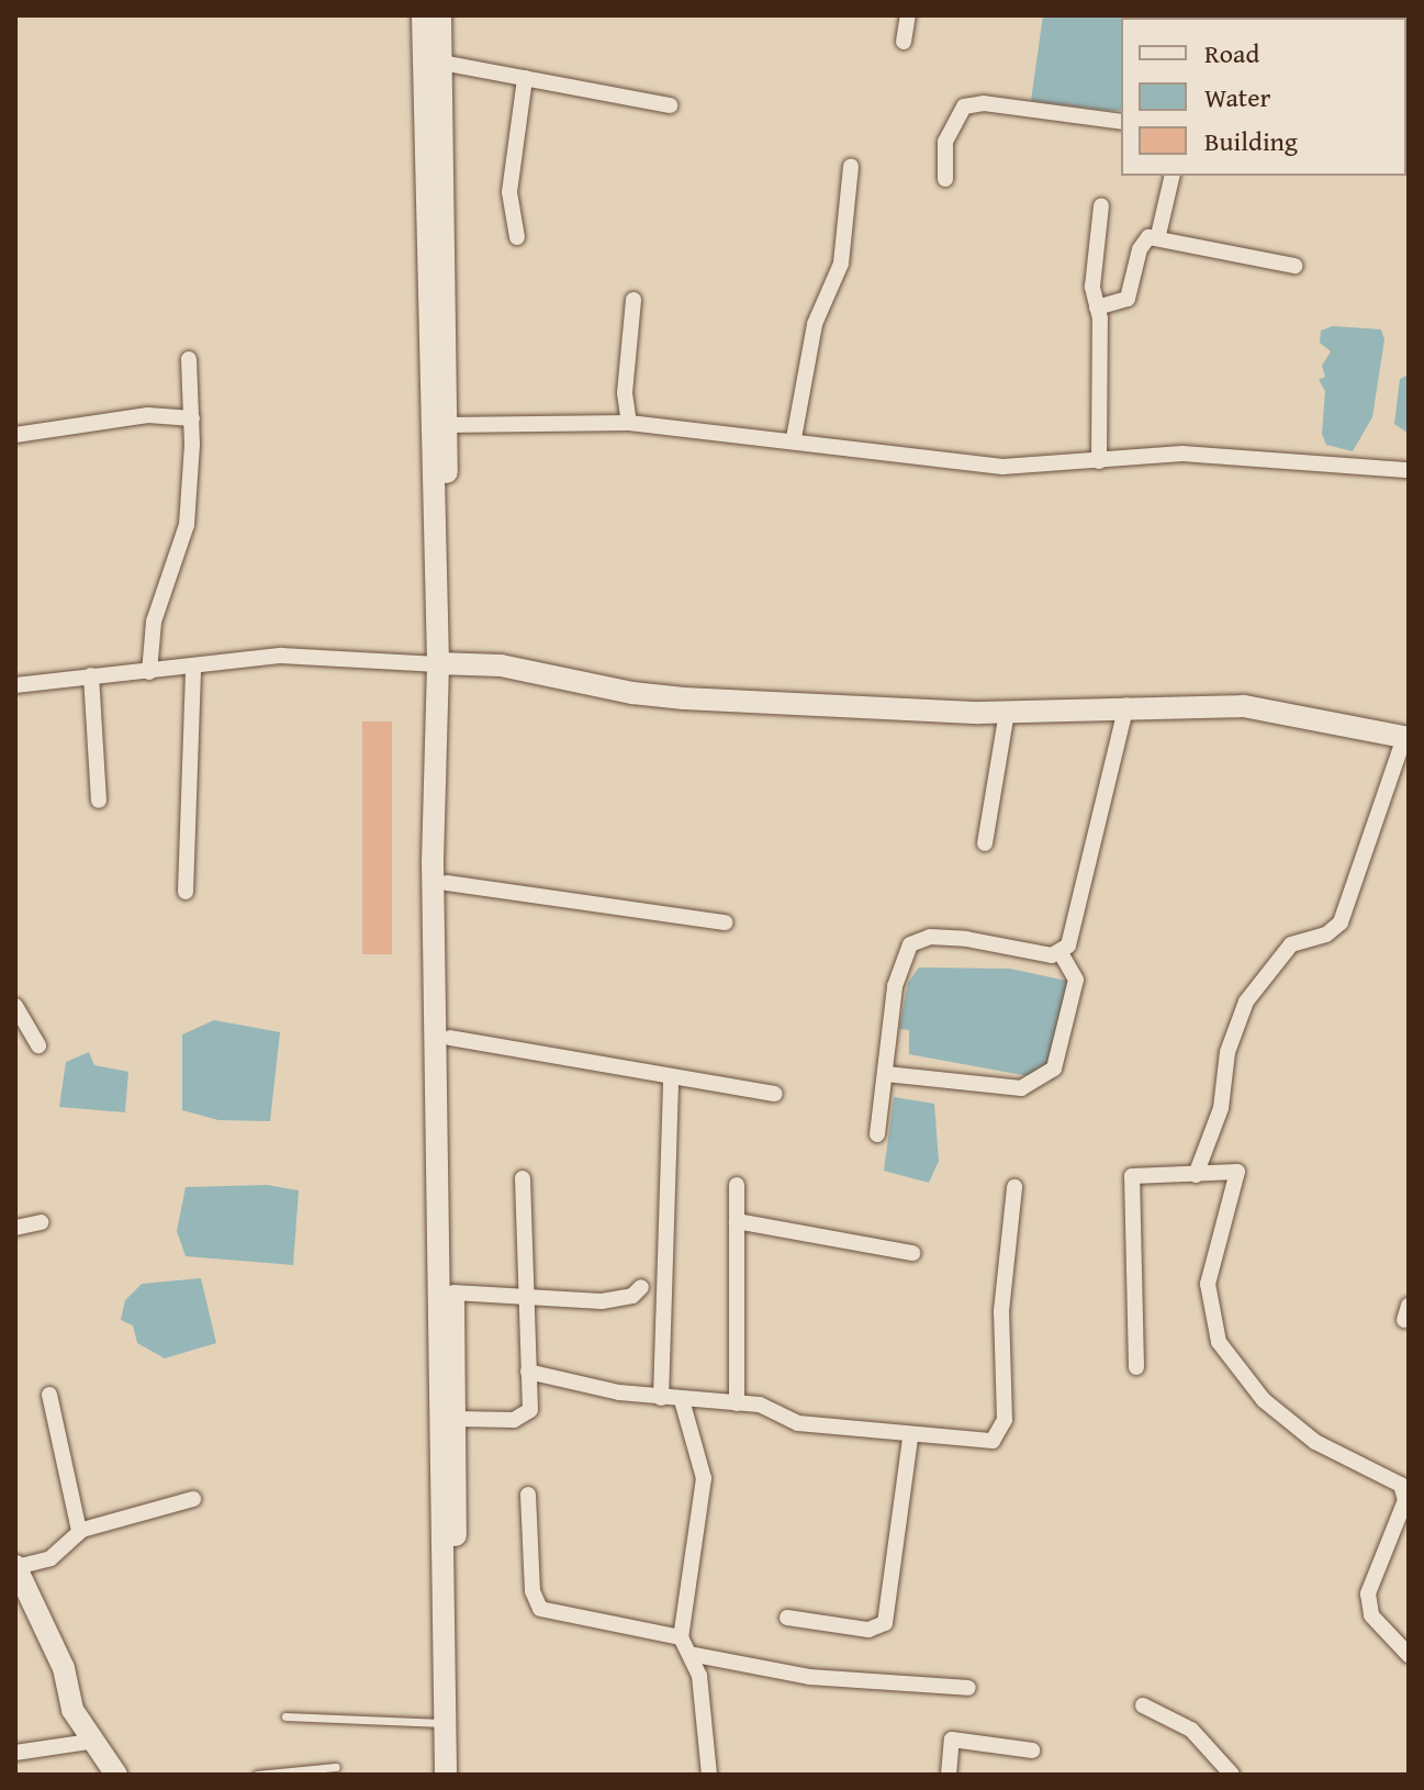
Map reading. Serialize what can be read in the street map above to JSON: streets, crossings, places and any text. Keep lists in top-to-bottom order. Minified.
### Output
{"legend":["Road","Water","Building"]}
